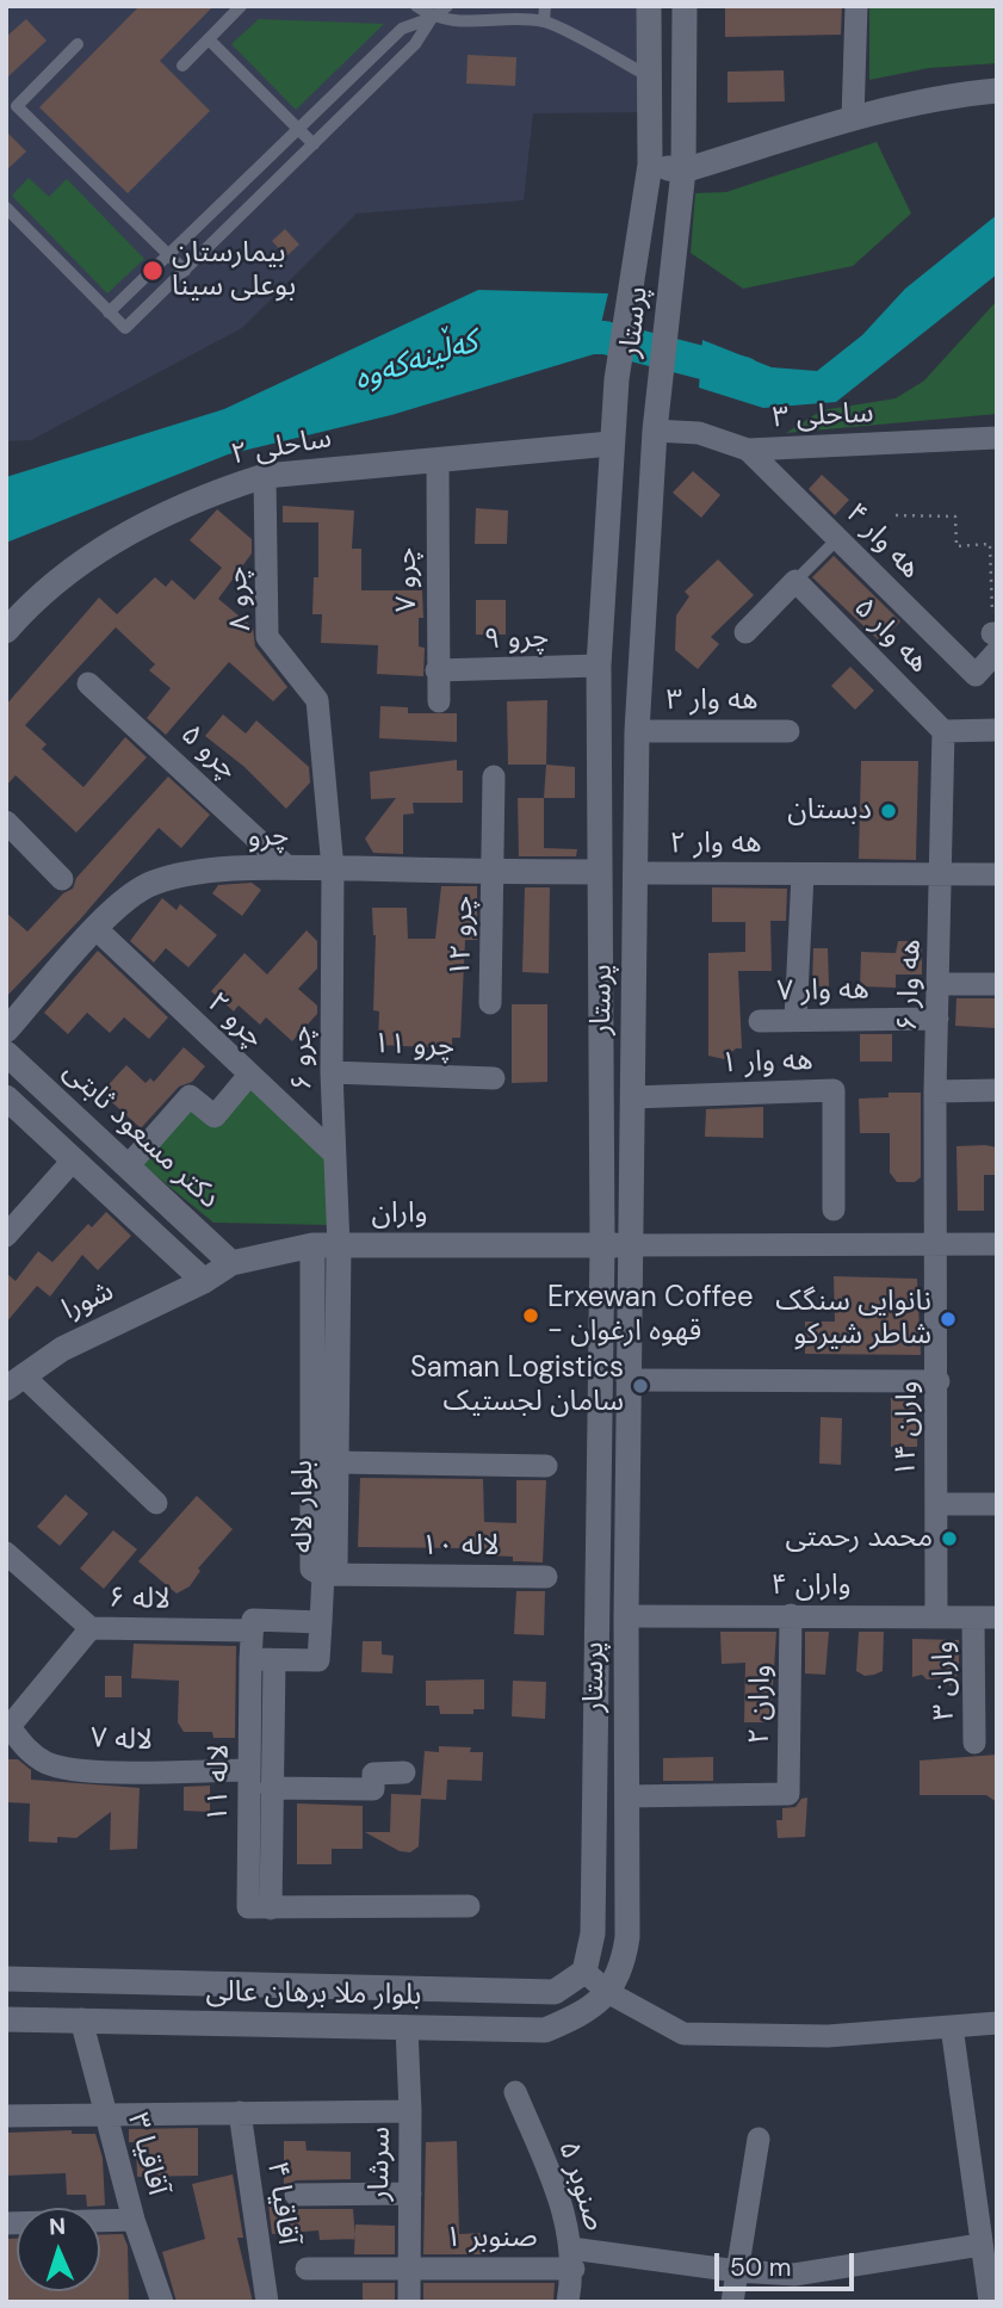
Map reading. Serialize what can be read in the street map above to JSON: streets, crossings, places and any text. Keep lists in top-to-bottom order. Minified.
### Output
{"streets":{"main road":["پرستار","ساحلی ۲","چرو","دکتر مسعود ثابتی","واران","شورا","بلوار لاله","بلوار ملا برهان عالی"],"street":["ساحلی ۳","هه وار ۴","چرو ۷","چرو ۸","هه وار ۵","چرو ۹","هه وار ۳","چرو ۵","هه وار ۲","چرو ۱۲","هه وار ۶","هه وار ۷","چرو ۲","چرو ۱۱","چرو ۶","هه وار ۱","واران ۱۴","لاله ۱۰","واران ۴","لاله ۶","واران ۳","واران ۲","لاله ۷","لاله ۱۱","آقاقیا ۳","سرشار","صنوبر ۵","آقاقیا ۴","صنوبر ۱"]},"crossings":[["پرستار","ساحلی ۳"],["پرستار","ساحلی ۲"],["پرستار","چرو ۹"],["پرستار","هه وار ۳"],["پرستار","چرو"],["پرستار","هه وار ۲"],["پرستار","هه وار ۱"],["پرستار","واران"],["پرستار","واران ۴"],["پرستار","واران ۲"],["پرستار","بلوار ملا برهان عالی"],["ساحلی ۳","هه وار ۴"],["ساحلی ۲","چرو ۷"],["ساحلی ۲","چرو ۸"],["چرو ۷","چرو ۹"],["چرو ۸","چرو ۶"],["هه وار ۵","هه وار ۶"],["چرو ۵","چرو"],["چرو","چرو ۱۲"],["چرو","چرو ۲"],["چرو","چرو ۶"],["هه وار ۲","هه وار ۶"],["هه وار ۶","هه وار ۷"],["هه وار ۶","واران ۱۴"],["چرو ۲","چرو ۶"],["چرو ۱۱","چرو ۶"],["چرو ۶","واران"],["چرو ۶","بلوار لاله"],["دکتر مسعود ثابتی","واران"],["واران","شورا"],["واران","بلوار لاله"],["واران ۱۴","واران ۴"],["بلوار لاله","لاله ۱۰"],["واران ۴","واران ۳"],["واران ۴","واران ۲"],["لاله ۷","لاله ۱۱"],["بلوار ملا برهان عالی","آقاقیا ۳"],["بلوار ملا برهان عالی","سرشار"],["سرشار","صنوبر ۱"],["صنوبر ۵","صنوبر ۱"]],"water":["کەڵینەکەوە"],"places":["بیمارستان بوعلی سینا","دبستان","Erxewan Coffee - قهوه ارغوان","نانوایی سنگک شاطر شیرکو","Saman Logistics سامان لجستیک","محمد رحمتی"],"scale_bar":"50 m","north":"top"}
